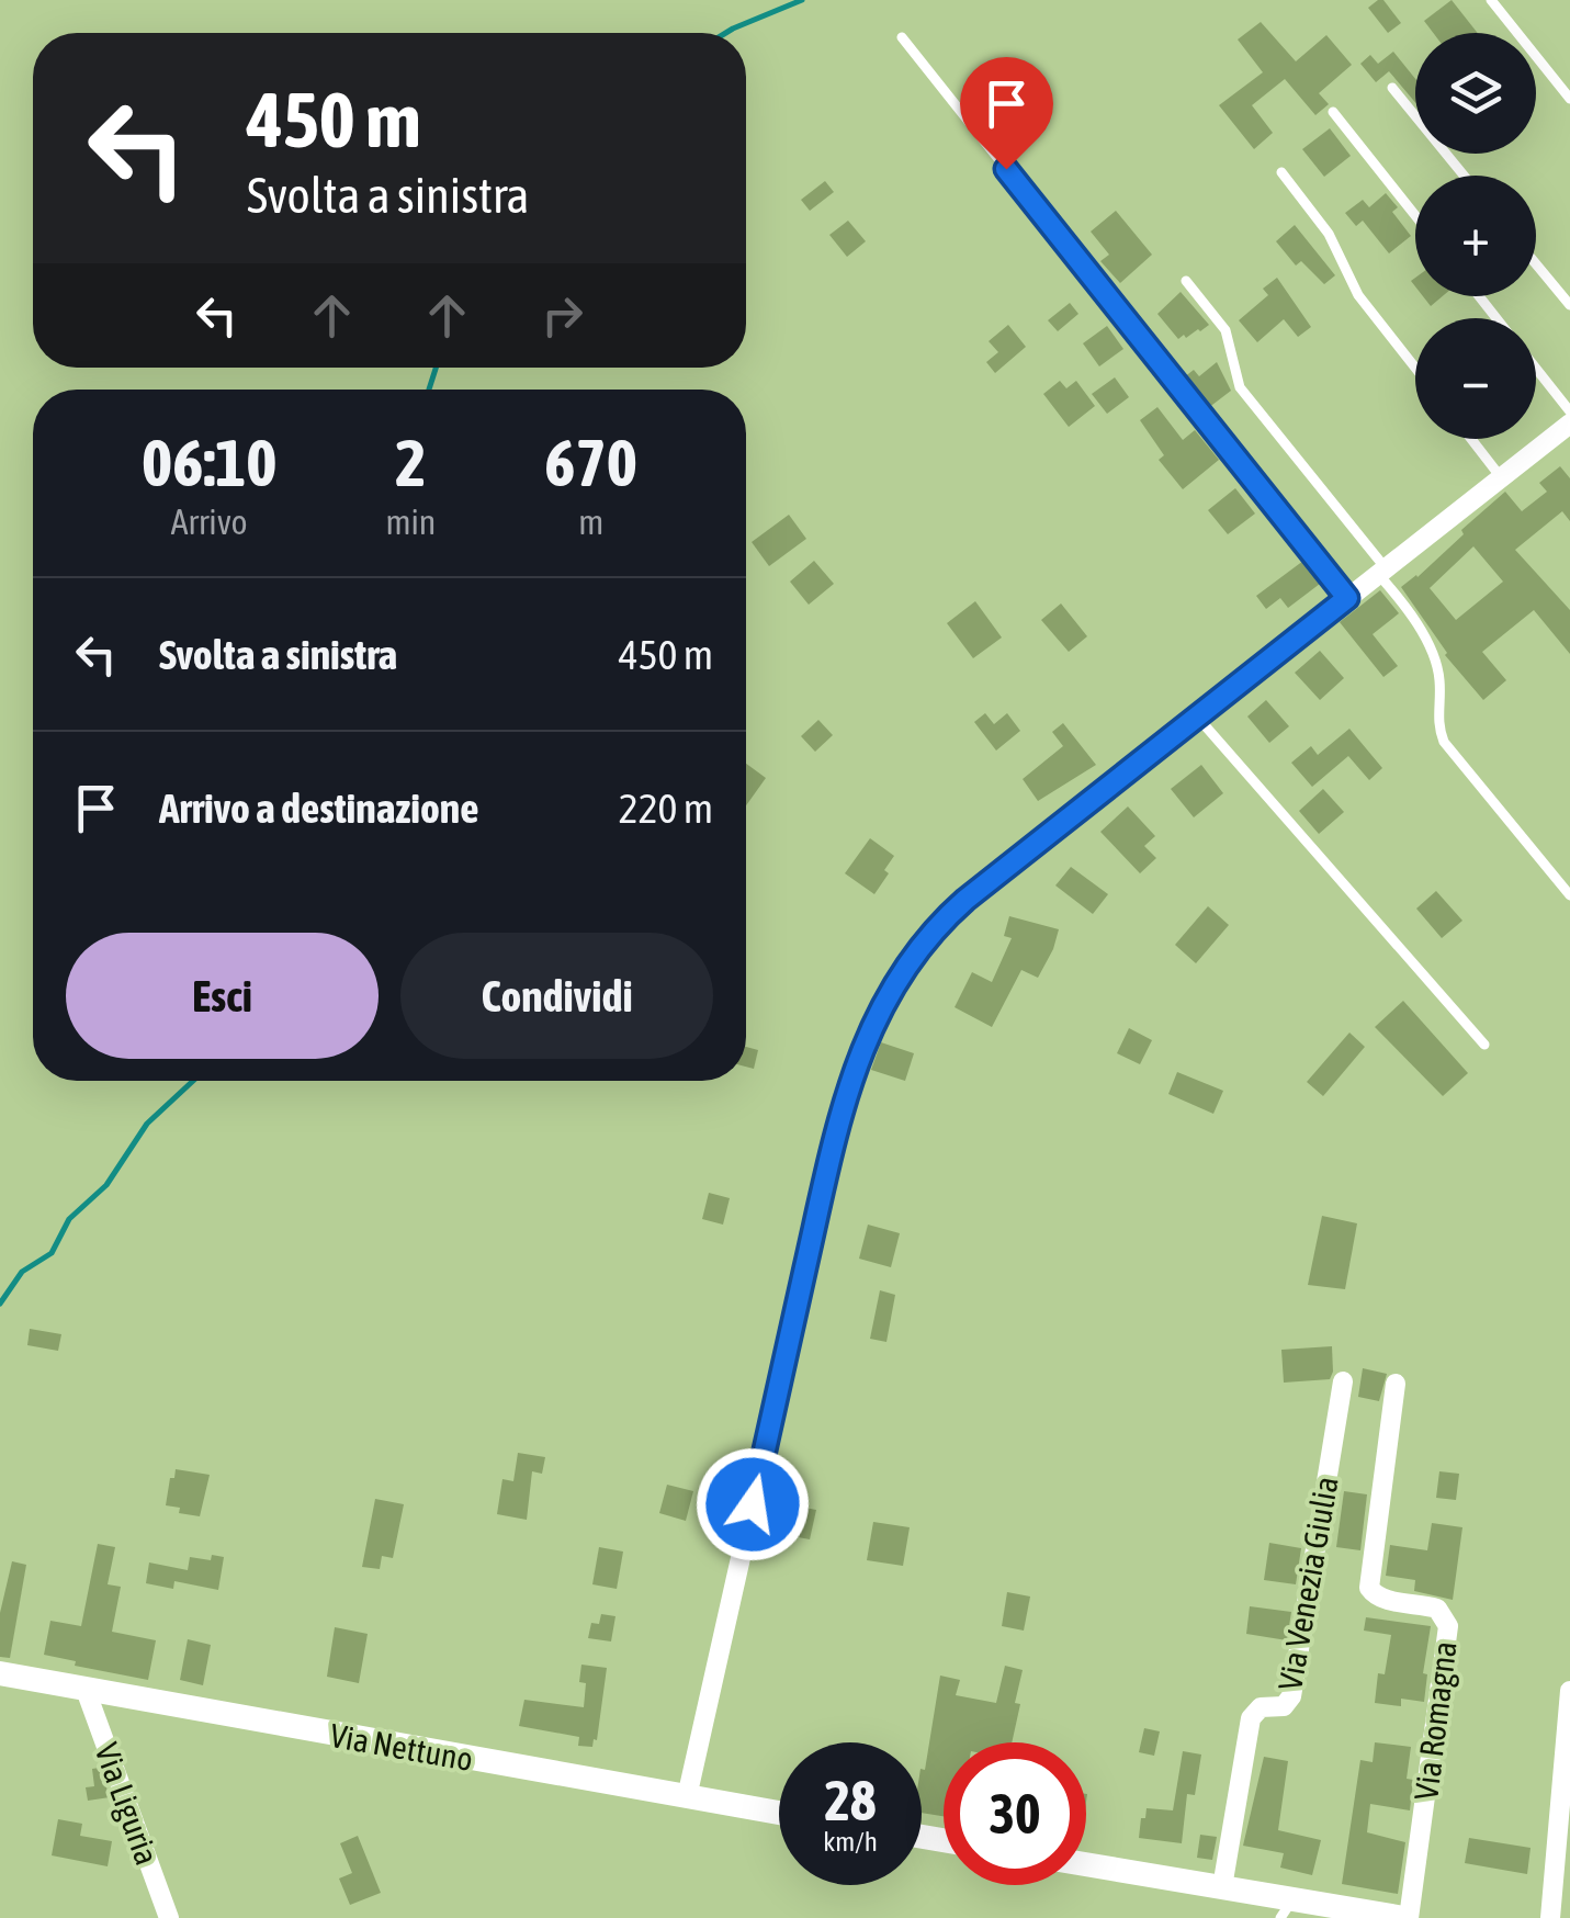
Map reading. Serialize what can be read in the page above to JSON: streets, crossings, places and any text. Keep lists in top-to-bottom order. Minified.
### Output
{"streets":{"main road":["Via Nettuno"],"street":["Via Venezia Giulia","Via Romagna","Via Liguria"]},"crossings":[["Via Nettuno","Via Liguria"]],"page":{"map_buttons":["+","−"],"turn":["450 m","Svolta a sinistra"],"eta":["06:10","Arrivo","2","min","670","m"],"list":[{"name":"Svolta a sinistra","value":"450 m"},{"name":"Arrivo a destinazione","value":"220 m"}],"buttons":["Esci","Condividi"],"speed":"28 km/h","limit":"30"}}
